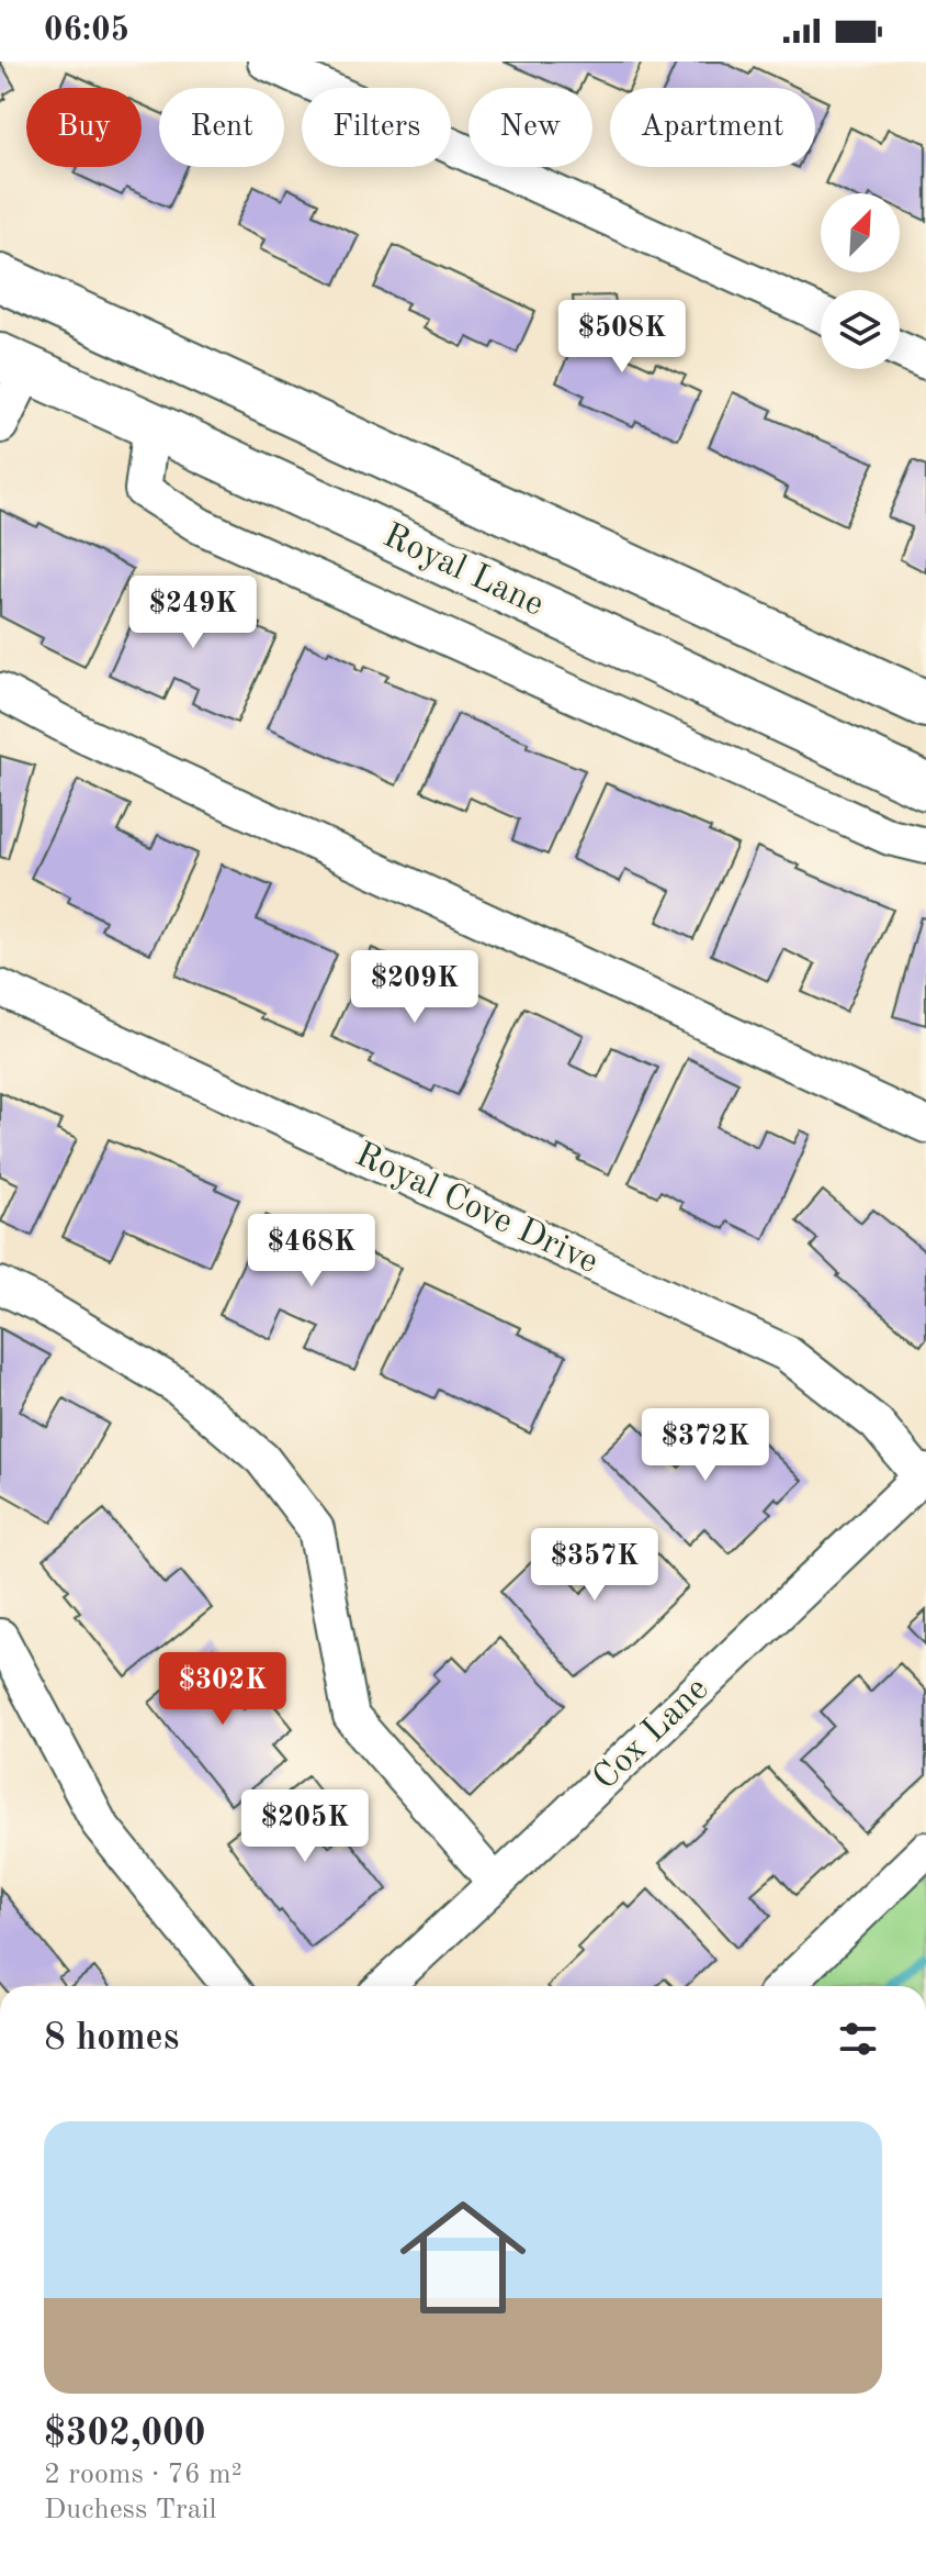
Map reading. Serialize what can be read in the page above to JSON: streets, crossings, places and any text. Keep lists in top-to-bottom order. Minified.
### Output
{"streets":{"main road":["Royal Lane"],"street":["Royal Cove Drive","Cox Lane"]},"crossings":[["Royal Cove Drive","Cox Lane"]],"north":"top right","page":{"status":"06:05","chip":["Buy","Rent","Filters","New","Apartment"],"price":["$508K","$249K","$209K","$468K","$372K","$357K","$302K","$205K"],"heading":"8 homes","list":[{"name":"$302,000","note":"2 rooms · 76 m² · Duchess Trail"}]}}
